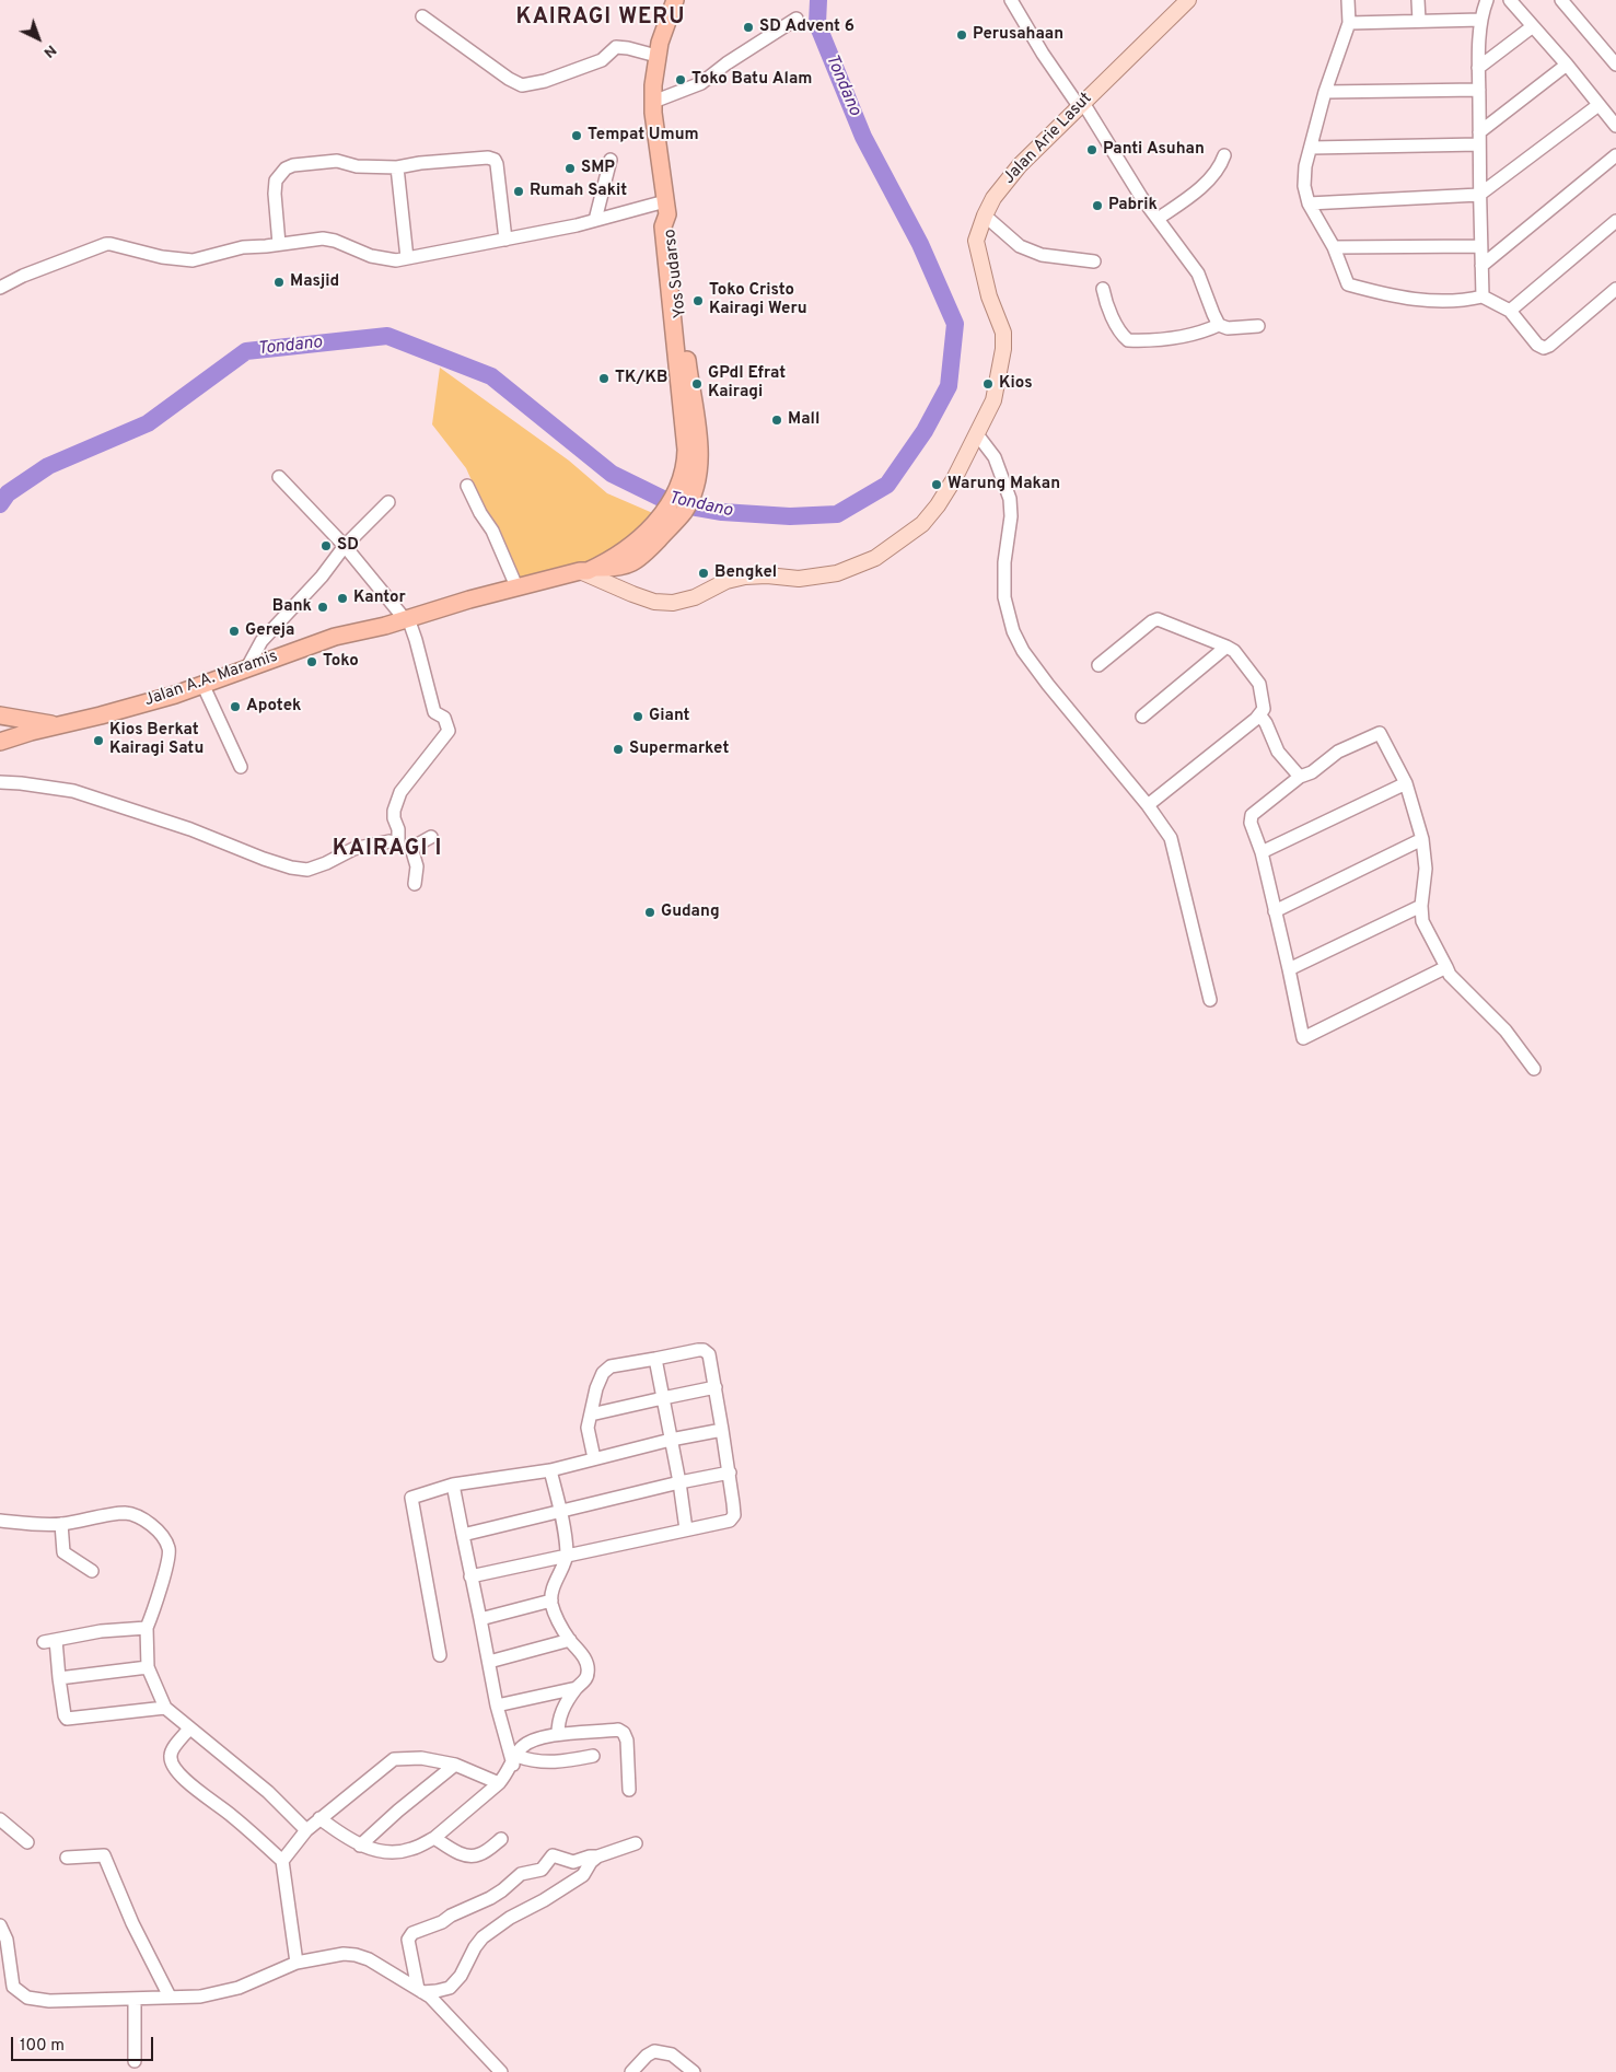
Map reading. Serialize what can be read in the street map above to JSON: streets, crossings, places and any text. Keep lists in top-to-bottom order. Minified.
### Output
{"streets":{"highway":["Yos Sudarso","Jalan A.A. Maramis"],"main road":["Jalan Arie Lasut"]},"crossings":[["Jalan Arie Lasut","Yos Sudarso"],["Jalan Arie Lasut","Jalan A.A. Maramis"],["Yos Sudarso","Jalan A.A. Maramis"]],"districts":["KAIRAGI WERU","KAIRAGI I"],"water":["Tondano"],"places":["SD Advent 6","Perusahaan","Toko Batu Alam","Tempat Umum","Panti Asuhan","SMP","Rumah Sakit","Pabrik","Masjid","Toko Cristo Kairagi Weru","TK/KB","GPdI Efrat Kairagi","Kios","Mall","Warung Makan","SD","Bengkel","Kantor","Bank","Gereja","Toko","Apotek","Giant","Kios Berkat Kairagi Satu","Supermarket","Gudang"],"scale_bar":"100 m","north":"bottom right"}
